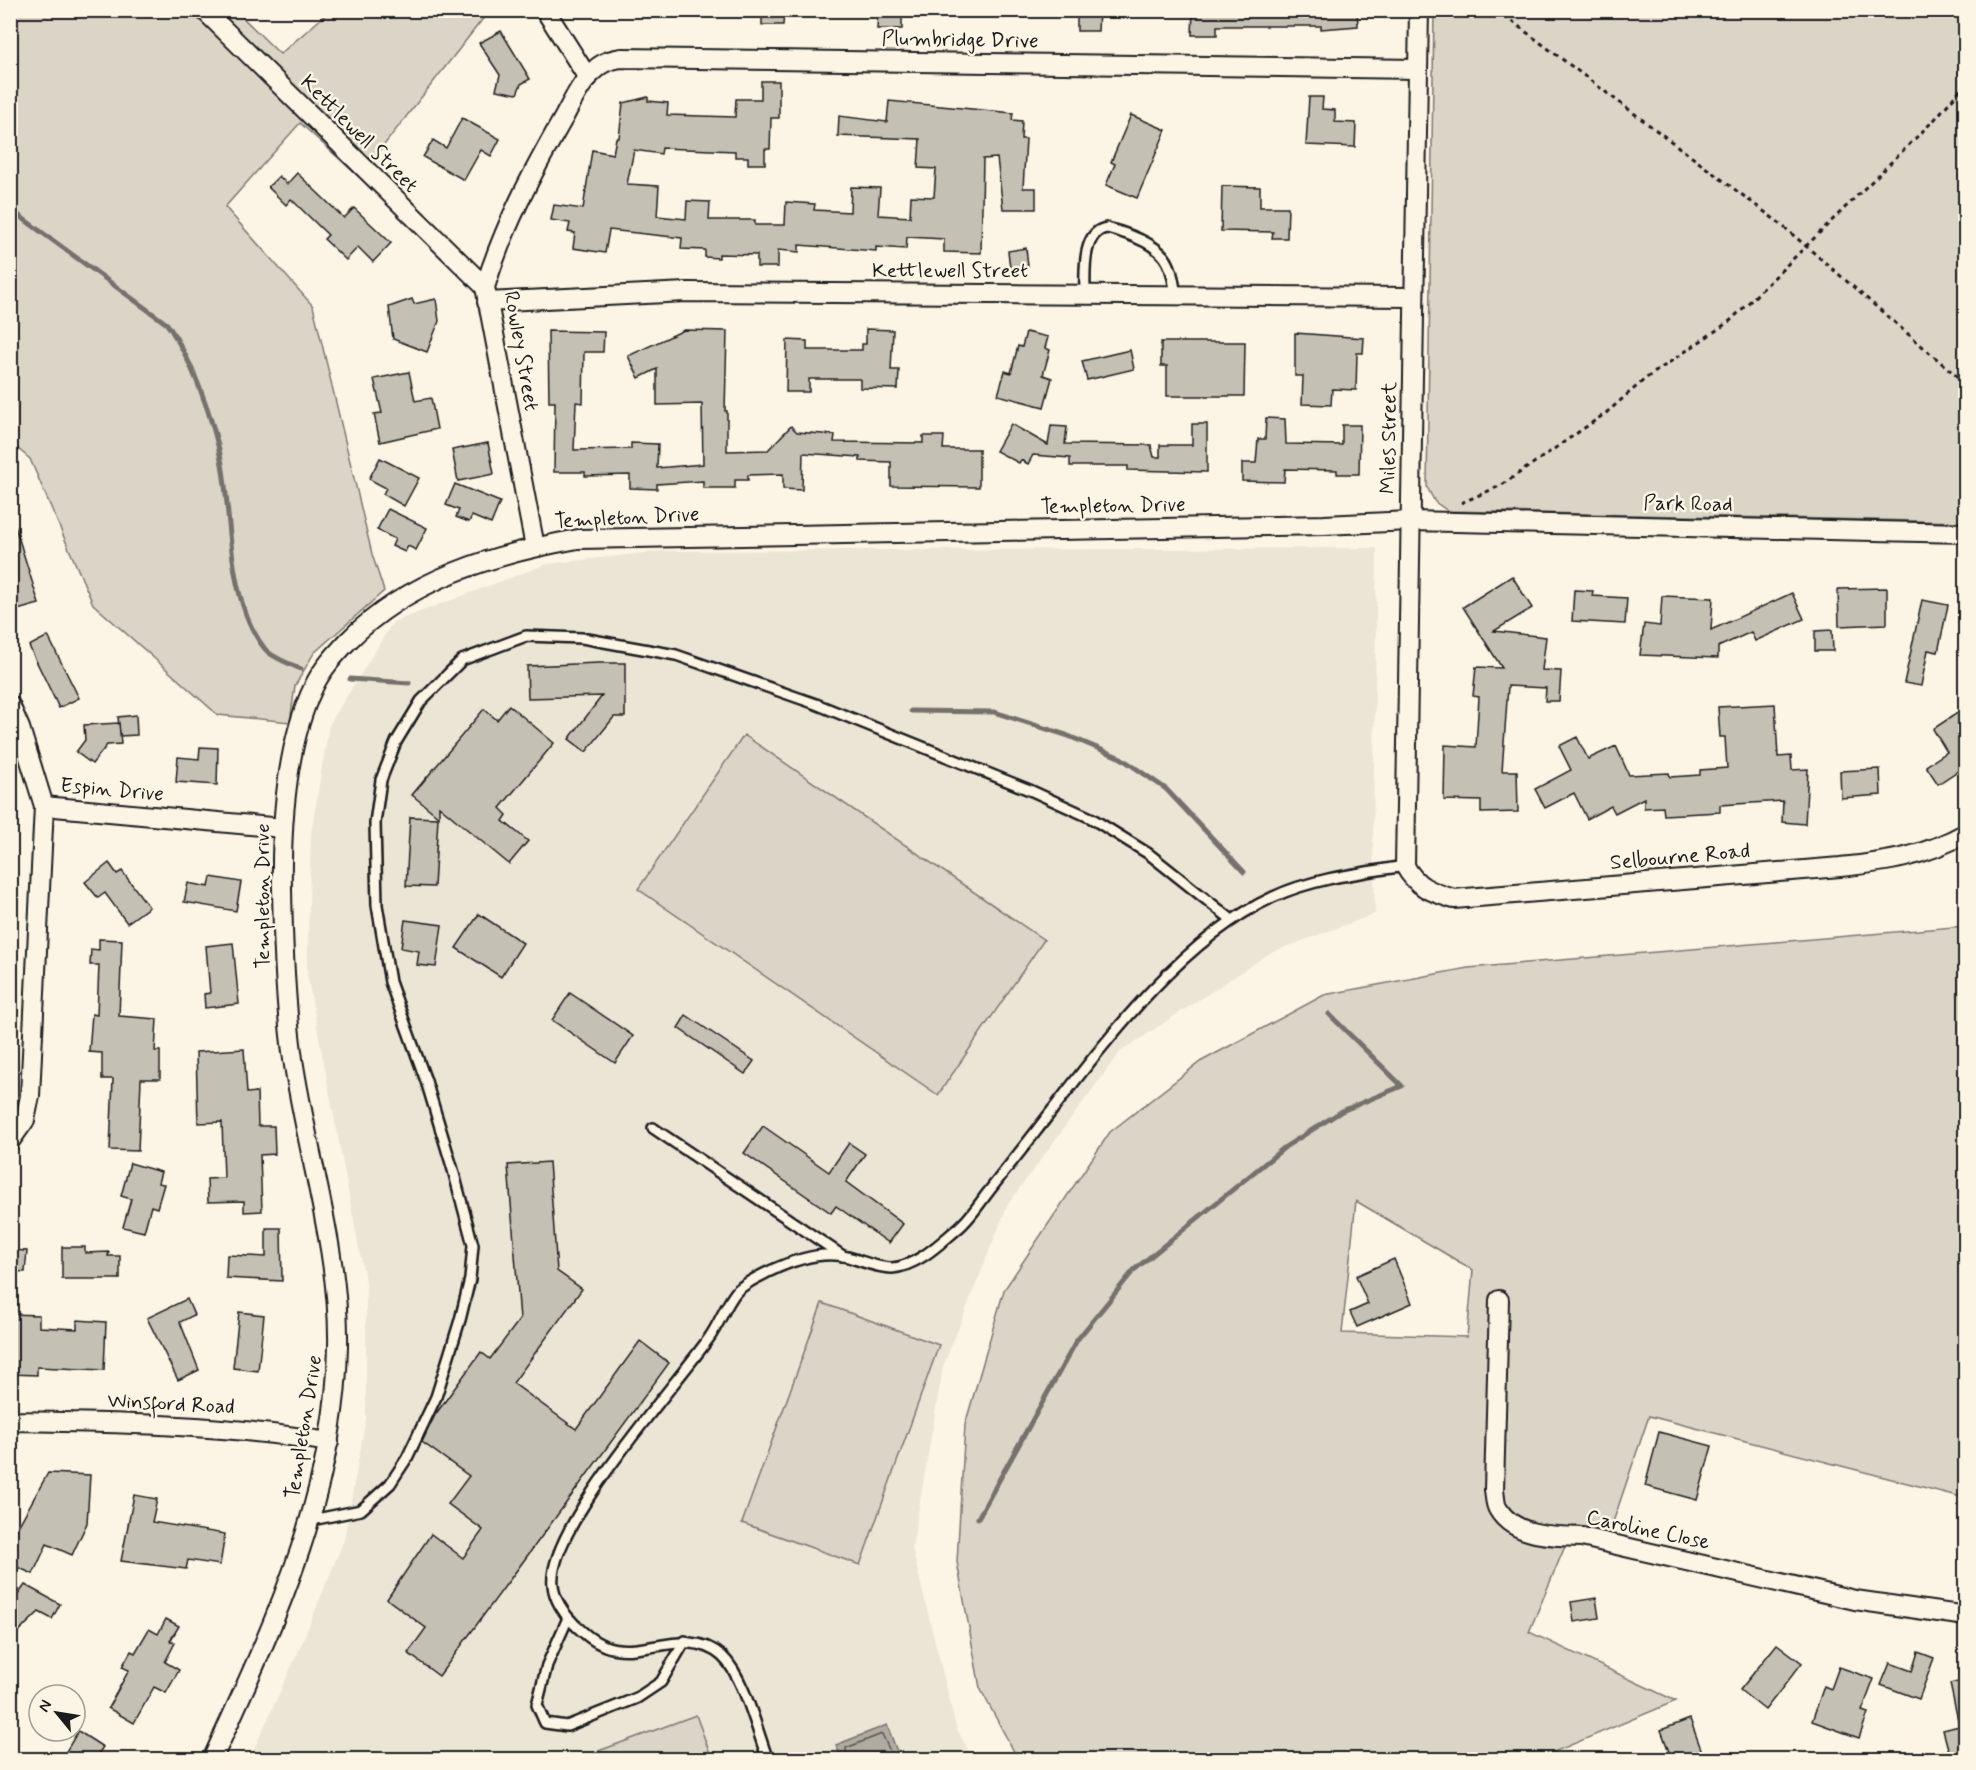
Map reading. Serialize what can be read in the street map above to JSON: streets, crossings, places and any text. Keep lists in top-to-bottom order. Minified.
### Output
{"streets":{"street":["Plumbridge Drive","Kettlewell Street","Rowley Street","Miles Street","Park Road","Templeton Drive","Espin Drive","Selbourne Road","Winsford Road","Caroline Close"]},"crossings":[["Plumbridge Drive","Rowley Street"],["Plumbridge Drive","Miles Street"],["Kettlewell Street","Rowley Street"],["Kettlewell Street","Miles Street"],["Rowley Street","Templeton Drive"],["Miles Street","Park Road"],["Miles Street","Templeton Drive"],["Miles Street","Selbourne Road"],["Park Road","Templeton Drive"],["Templeton Drive","Espin Drive"],["Templeton Drive","Winsford Road"]],"north":"top left"}
